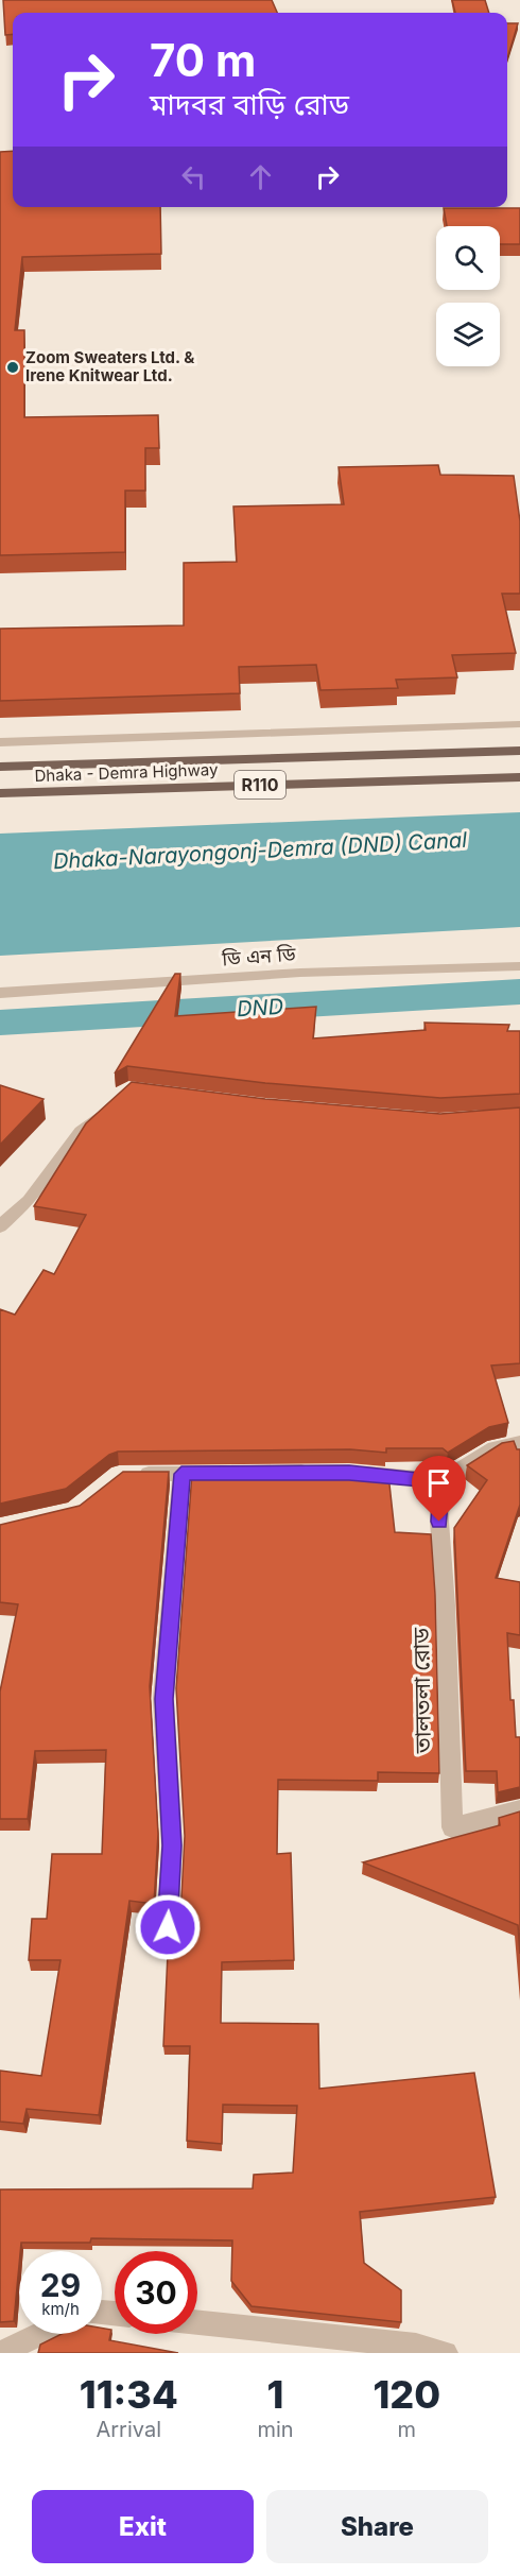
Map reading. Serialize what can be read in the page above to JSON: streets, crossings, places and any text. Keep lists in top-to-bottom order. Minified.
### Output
{"streets":{"main road":["Dhaka - Demra Highway","R110"],"street":["ডি এন ডি","তালতলা রোড"]},"water":["Dhaka-Narayongonj-Demra (DND) Canal","DND"],"places":["Zoom Sweaters Ltd. & Irene Knitwear Ltd."],"page":{"turn":["70 m","মাদবর বাড়ি রোড"],"speed":"29 km/h","limit":"30","eta":["11:34","Arrival","1","min","120","m"],"buttons":["Exit","Share"]}}
